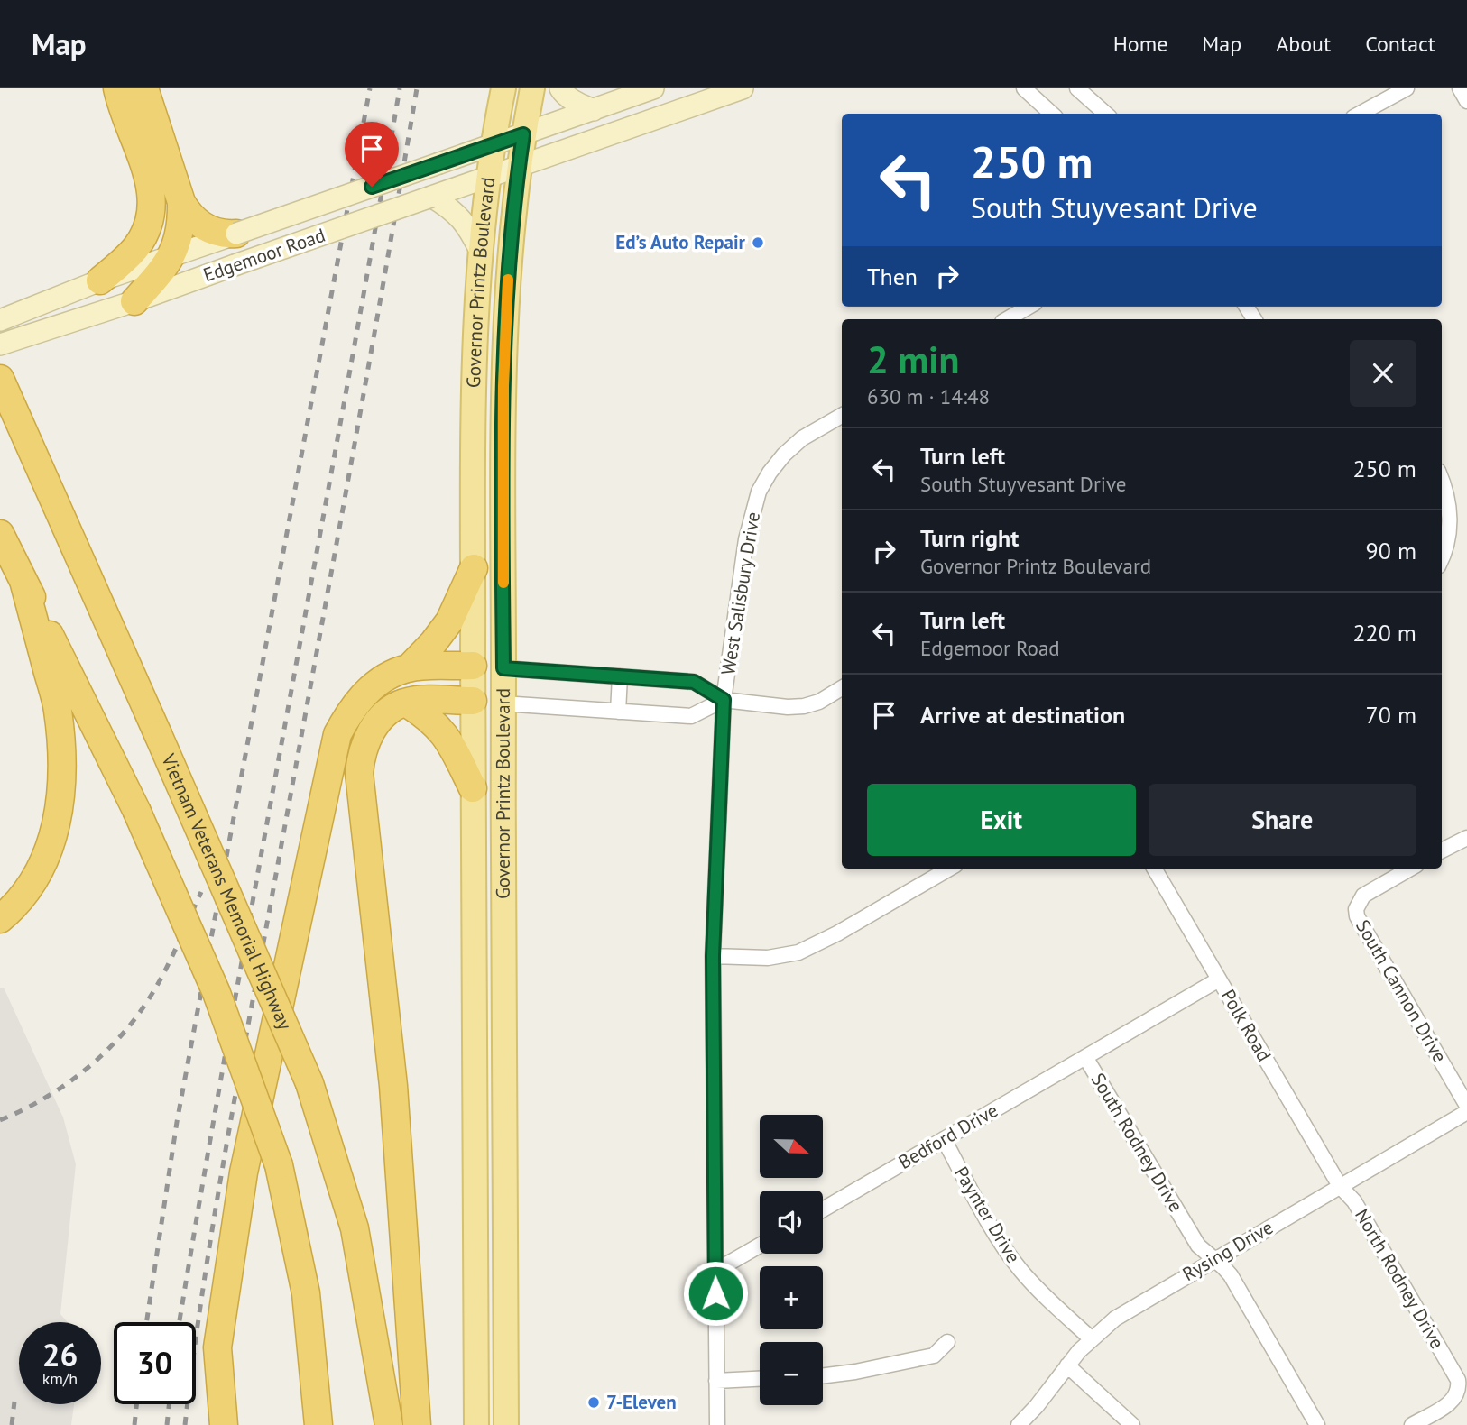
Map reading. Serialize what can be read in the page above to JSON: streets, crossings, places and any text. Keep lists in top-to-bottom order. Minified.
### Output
{"streets":{"highway":["Vietnam Veterans Memorial Highway"],"main road":["Edgemoor Road","Governor Printz Boulevard"],"street":["West Salisbury Drive","South Cannon Drive","Polk Road","Bedford Drive","South Rodney Drive","Paynter Drive","Rysing Drive","North Rodney Drive"]},"crossings":[["Edgemoor Road","Governor Printz Boulevard"],["Polk Road","South Rodney Drive"],["Polk Road","Rysing Drive"],["Polk Road","North Rodney Drive"],["Bedford Drive","South Rodney Drive"],["Bedford Drive","Paynter Drive"],["South Rodney Drive","Rysing Drive"],["Paynter Drive","Rysing Drive"],["Rysing Drive","North Rodney Drive"]],"places":["Ed’s Auto Repair","7-Eleven"],"north":"right","page":{"header":"Map","nav":["Home","Map","About","Contact"],"turn":["250 m","South Stuyvesant Drive"],"then":"Then","heading":["2 min","630 m · 14:48"],"list":[{"name":"Turn left","note":"South Stuyvesant Drive","value":"250 m"},{"name":"Turn right","note":"Governor Printz Boulevard","value":"90 m"},{"name":"Turn left","note":"Edgemoor Road","value":"220 m"},{"name":"Arrive at destination","value":"70 m"}],"buttons":["Exit","Share"],"map_buttons":["+","−"],"speed":"26 km/h","limit":"30"}}
